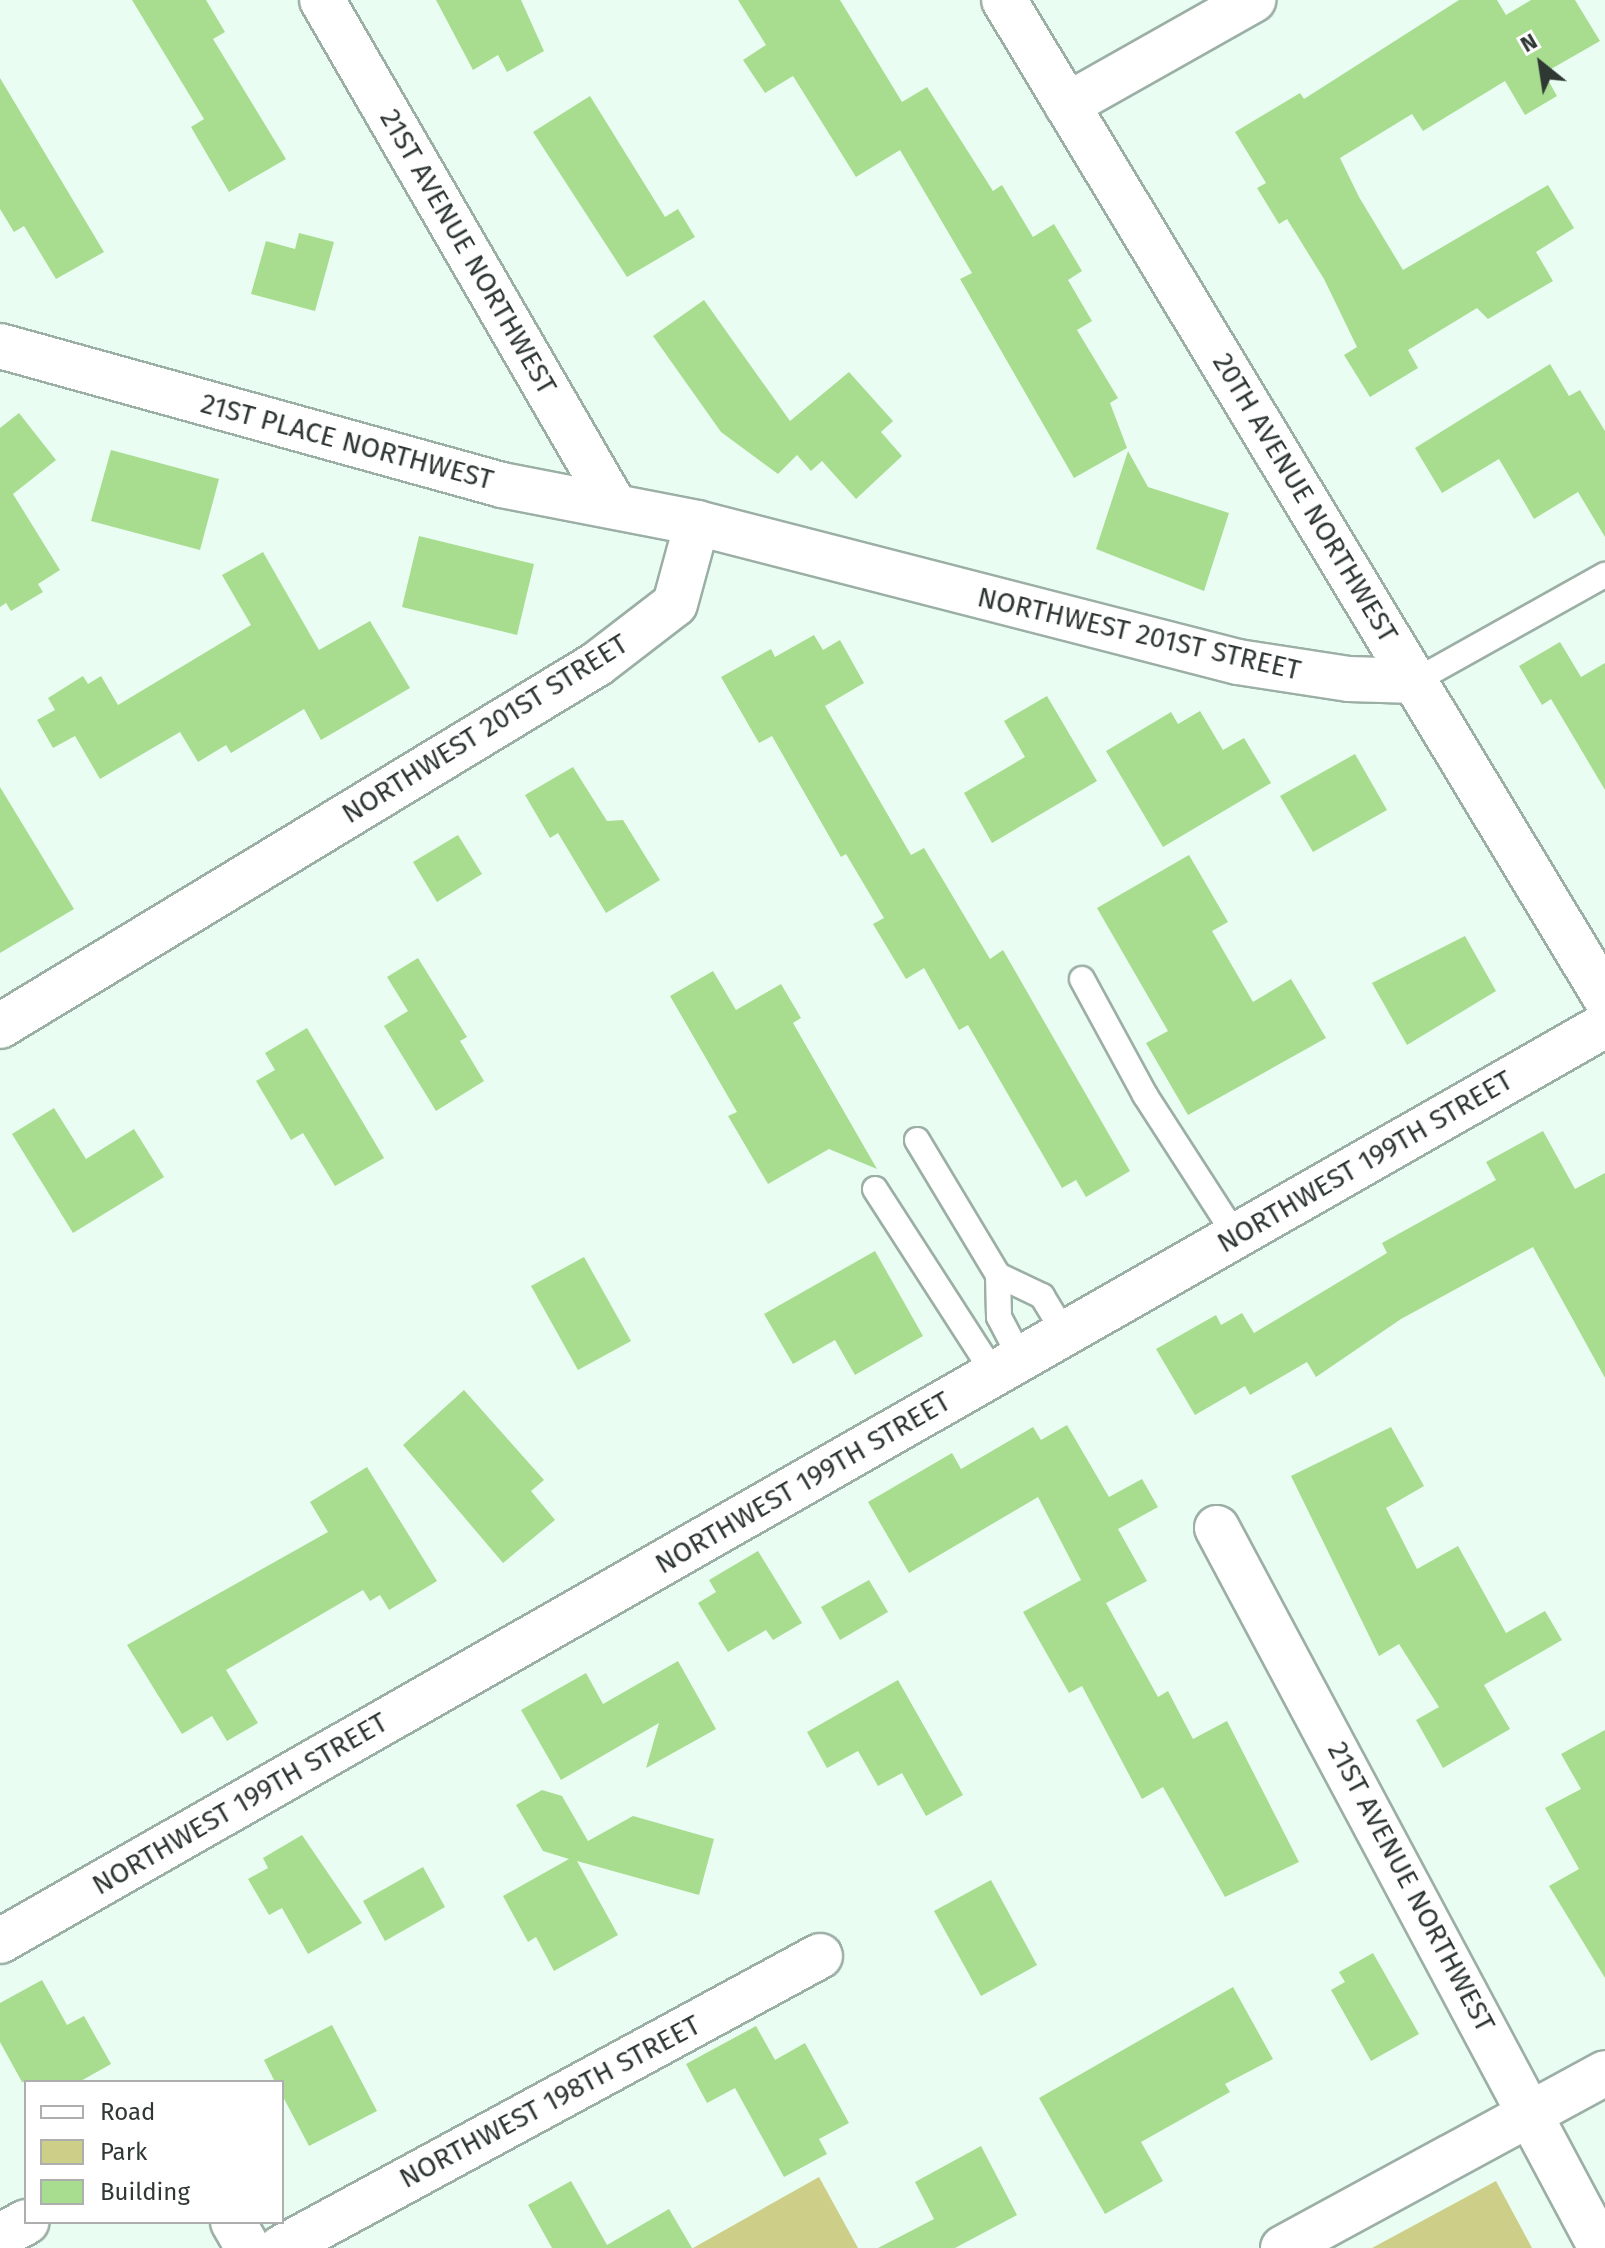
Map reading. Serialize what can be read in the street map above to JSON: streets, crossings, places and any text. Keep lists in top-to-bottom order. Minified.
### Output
{"streets":{"street":["21ST AVENUE NORTHWEST","21ST PLACE NORTHWEST","20TH AVENUE NORTHWEST","NORTHWEST 201ST STREET","NORTHWEST 199TH STREET","NORTHWEST 198TH STREET"]},"crossings":[["21ST AVENUE NORTHWEST","21ST PLACE NORTHWEST"],["21ST PLACE NORTHWEST","NORTHWEST 201ST STREET"],["20TH AVENUE NORTHWEST","NORTHWEST 201ST STREET"]],"legend":["Road","Park","Building"],"north":"top left"}
